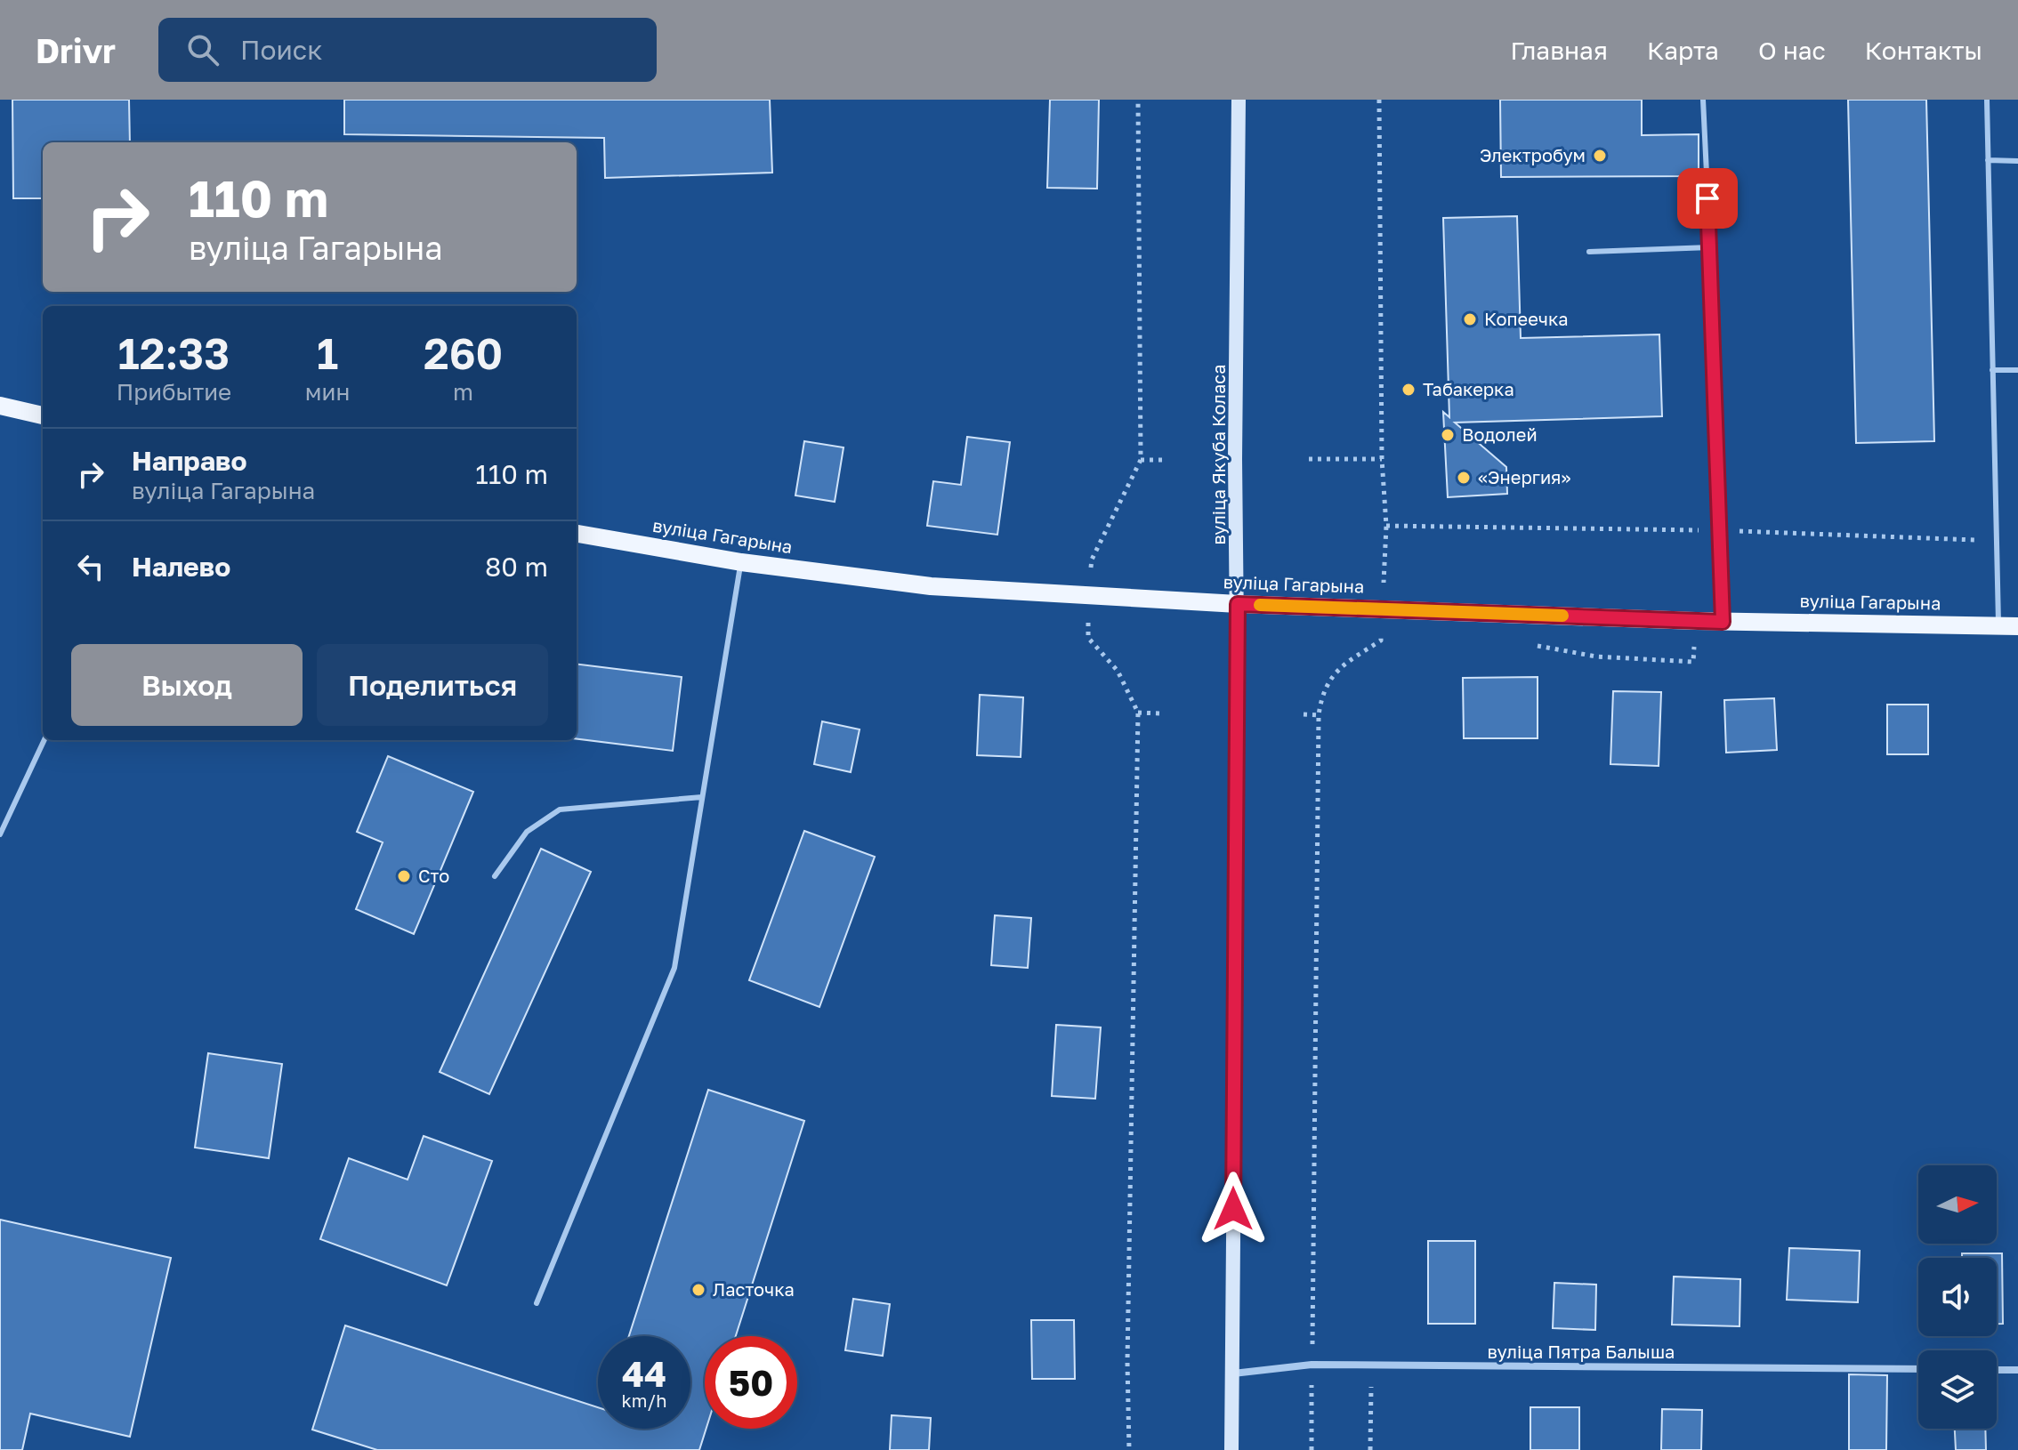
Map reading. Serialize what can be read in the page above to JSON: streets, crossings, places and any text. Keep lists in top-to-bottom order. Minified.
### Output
{"streets":{"main road":["вуліца Якуба Коласа","вуліца Гагарына"],"street":["вуліца Пятра Балыша"]},"crossings":[["вуліца Якуба Коласа","вуліца Гагарына"],["вуліца Якуба Коласа","вуліца Пятра Балыша"]],"places":["Электробум","Копеечка","Табакерка","Водолей","«Энергия»","Сто","Ласточка"],"north":"right","page":{"header":"Drivr","search":"Поиск","nav":["Главная","Карта","О нас","Контакты"],"turn":["110 m","вуліца Гагарына"],"eta":["12:33","Прибытие","1","мин","260","m"],"list":[{"name":"Направо","note":"вуліца Гагарына","value":"110 m"},{"name":"Налево","value":"80 m"}],"buttons":["Выход","Поделиться"],"speed":"44 km/h","limit":"50"}}
